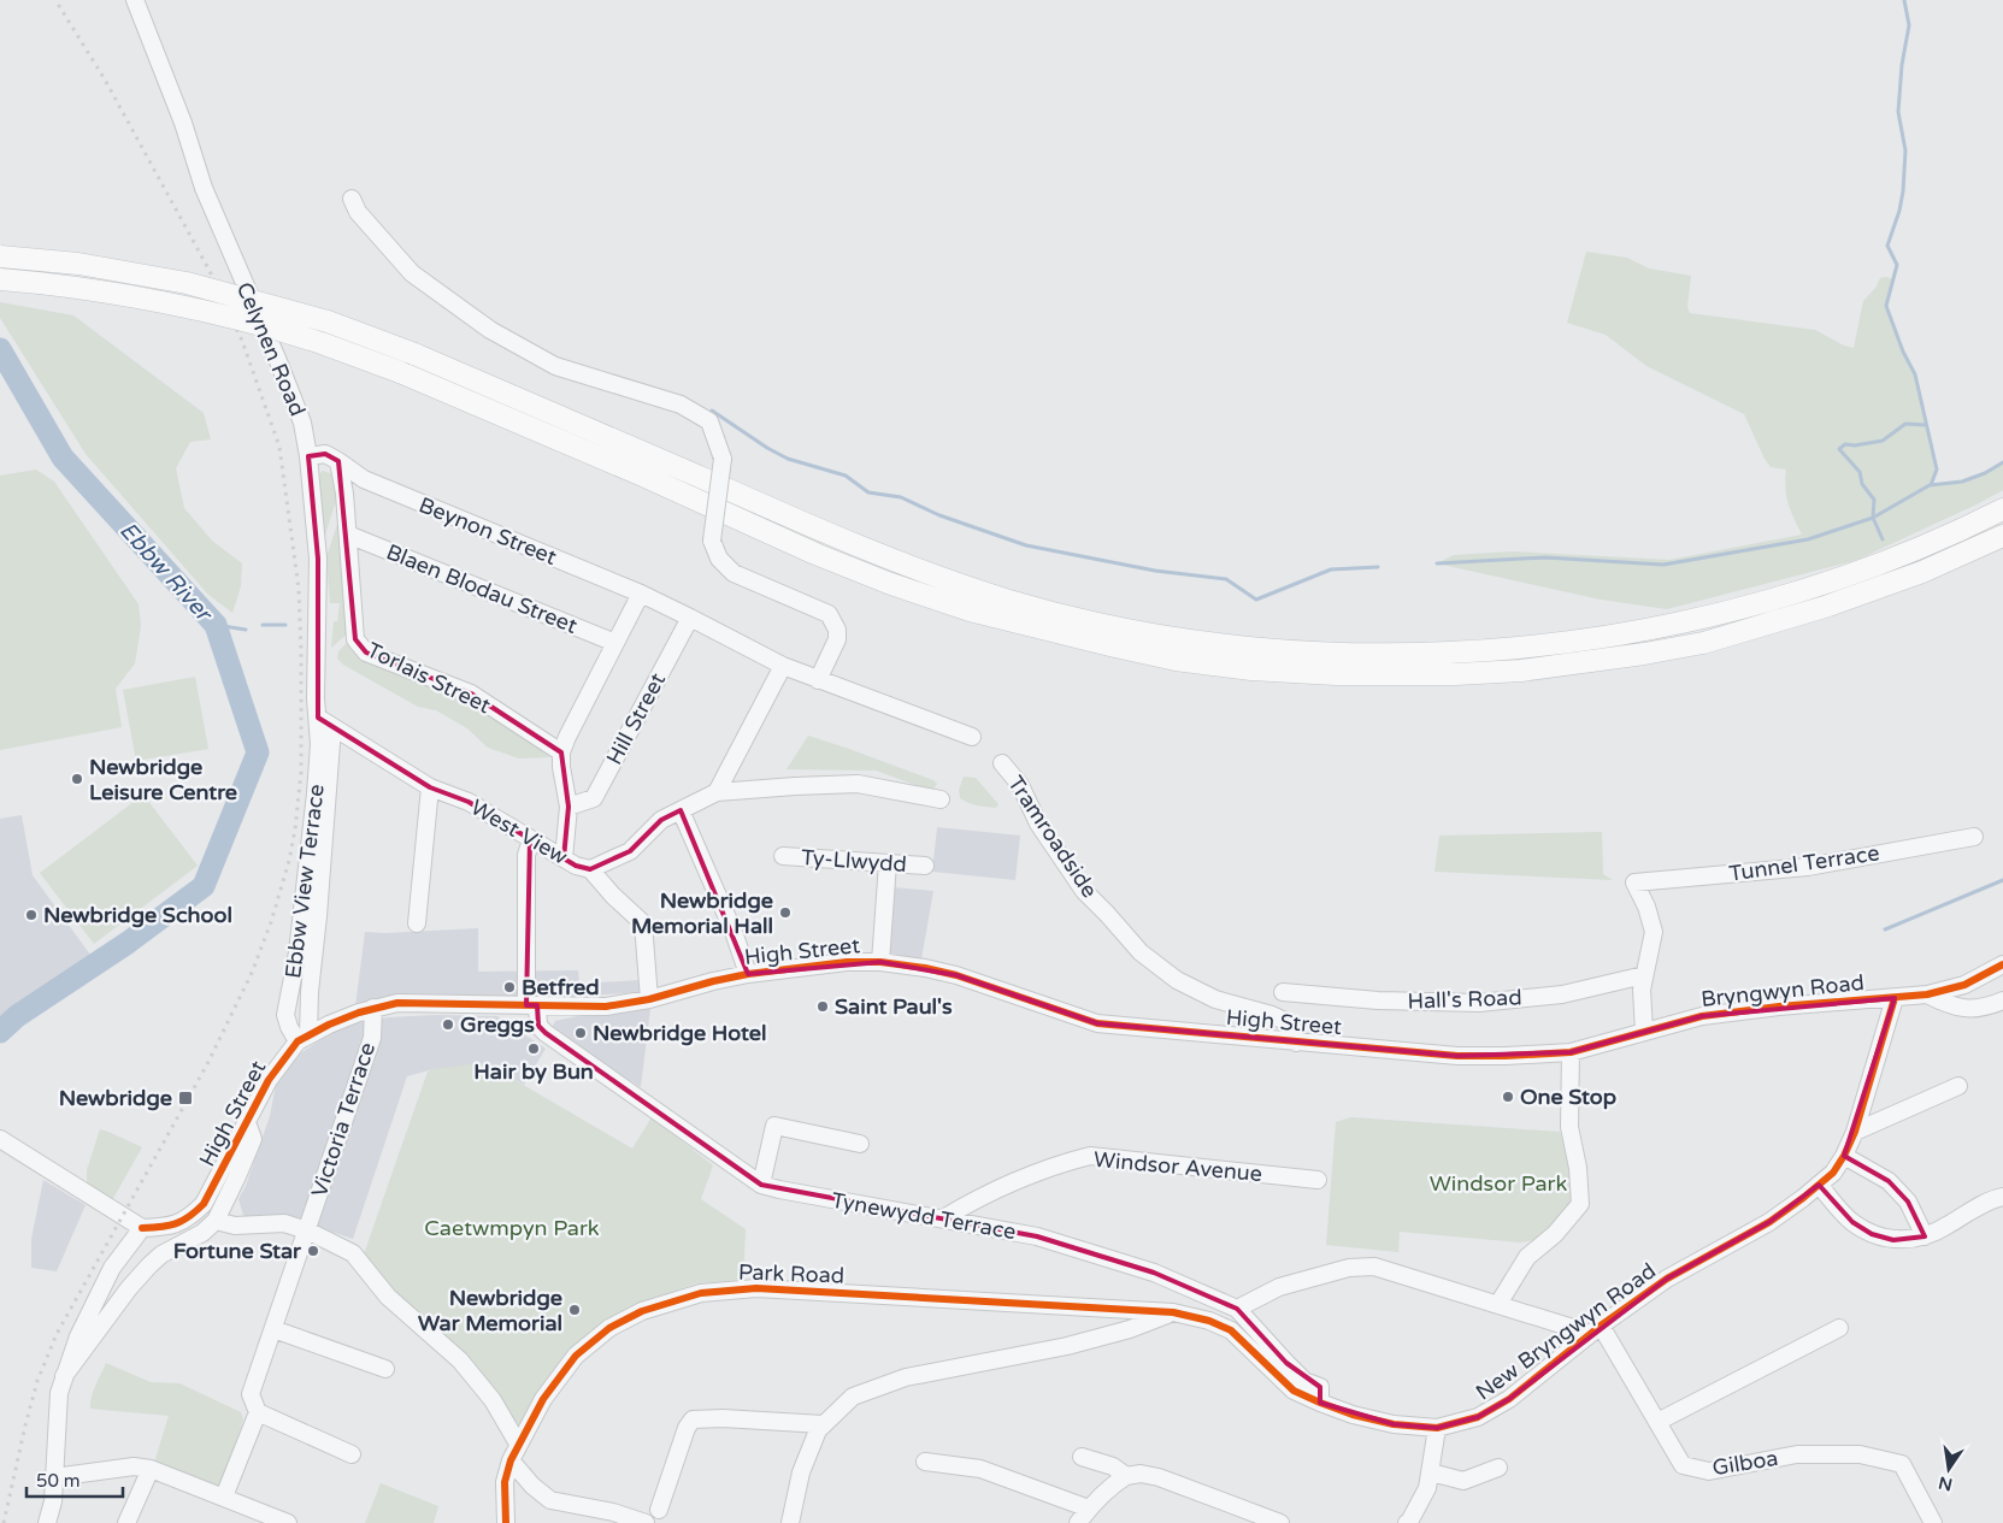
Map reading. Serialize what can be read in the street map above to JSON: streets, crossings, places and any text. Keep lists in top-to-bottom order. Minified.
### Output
{"streets":{"street":["Celynen Road","Beynon Street","Blaen Blodau Street","Torlais Street","Hill Street","West View","Tramroadside","Ty-Llwydd","Tunnel Terrace","Ebbw View Terrace","High Street","Bryngwyn Road","Hall's Road","Victoria Terrace","Windsor Avenue","Tynewydd Terrace","Park Road","New Bryngwyn Road","Gilboa"]},"crossings":[["Celynen Road","West View"],["Celynen Road","Ebbw View Terrace"],["Beynon Street","Torlais Street"],["Beynon Street","Hill Street"],["Blaen Blodau Street","Torlais Street"],["West View","Ebbw View Terrace"],["West View","High Street"],["West View","Tynewydd Terrace"],["Tramroadside","High Street"],["Tunnel Terrace","Hall's Road"],["Ebbw View Terrace","High Street"],["High Street","Bryngwyn Road"],["High Street","Victoria Terrace"],["High Street","Tynewydd Terrace"],["Bryngwyn Road","New Bryngwyn Road"],["Windsor Avenue","Tynewydd Terrace"],["Tynewydd Terrace","New Bryngwyn Road"],["Park Road","New Bryngwyn Road"],["New Bryngwyn Road","Gilboa"]],"water":["Ebbw River"],"parks":["Windsor Park","Caetwmpyn Park"],"places":{"other":["Newbridge Leisure Centre","Newbridge Memorial Hall","Newbridge School","Betfred","Saint Paul's","Greggs","Newbridge Hotel","Hair by Bun","One Stop","Fortune Star","Newbridge War Memorial"],"transit":["Newbridge"]},"scale_bar":"50 m","north":"bottom"}
